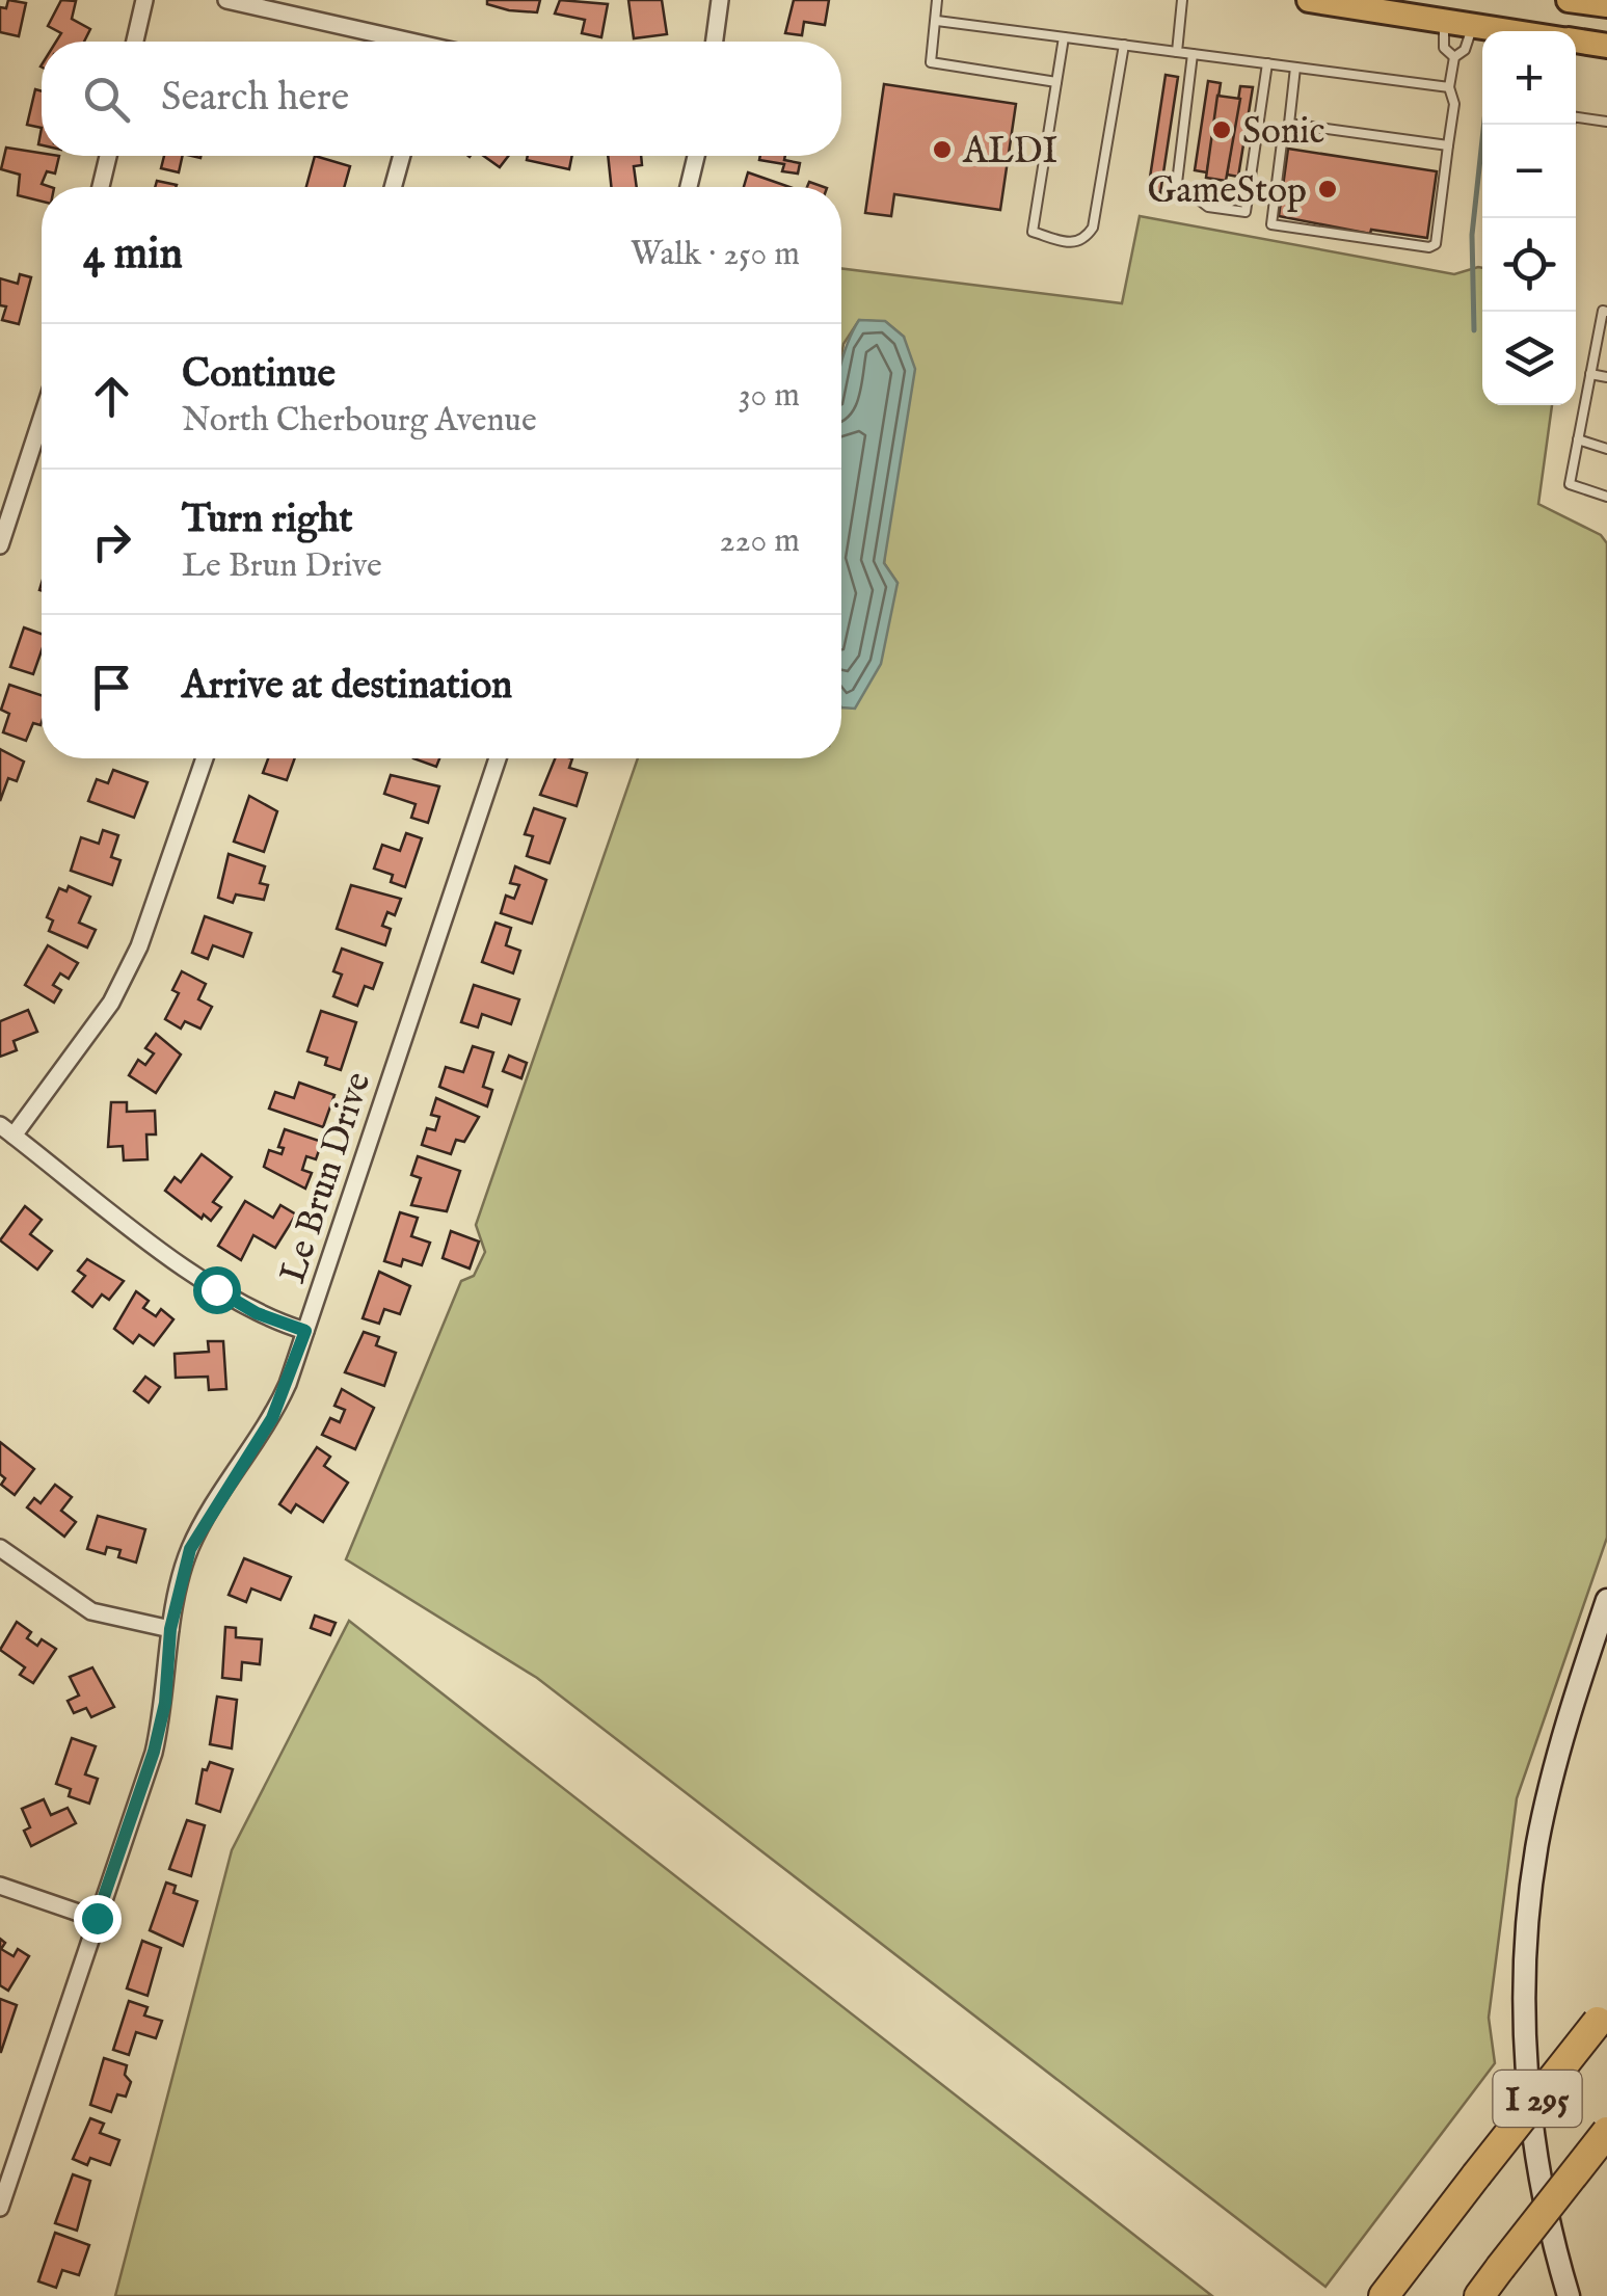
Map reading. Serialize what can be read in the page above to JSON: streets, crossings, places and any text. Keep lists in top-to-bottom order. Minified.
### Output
{"streets":{"highway":["I 295"],"street":["Le Brun Drive"]},"places":["Sonic","ALDI","GameStop"],"page":{"map_buttons":["+","−"],"search":"Search here","heading":["4 min","Walk · 250 m"],"list":[["Continue","North Cherbourg Avenue","30 m"],["Turn right","Le Brun Drive","220 m"],"Arrive at destination"]}}
